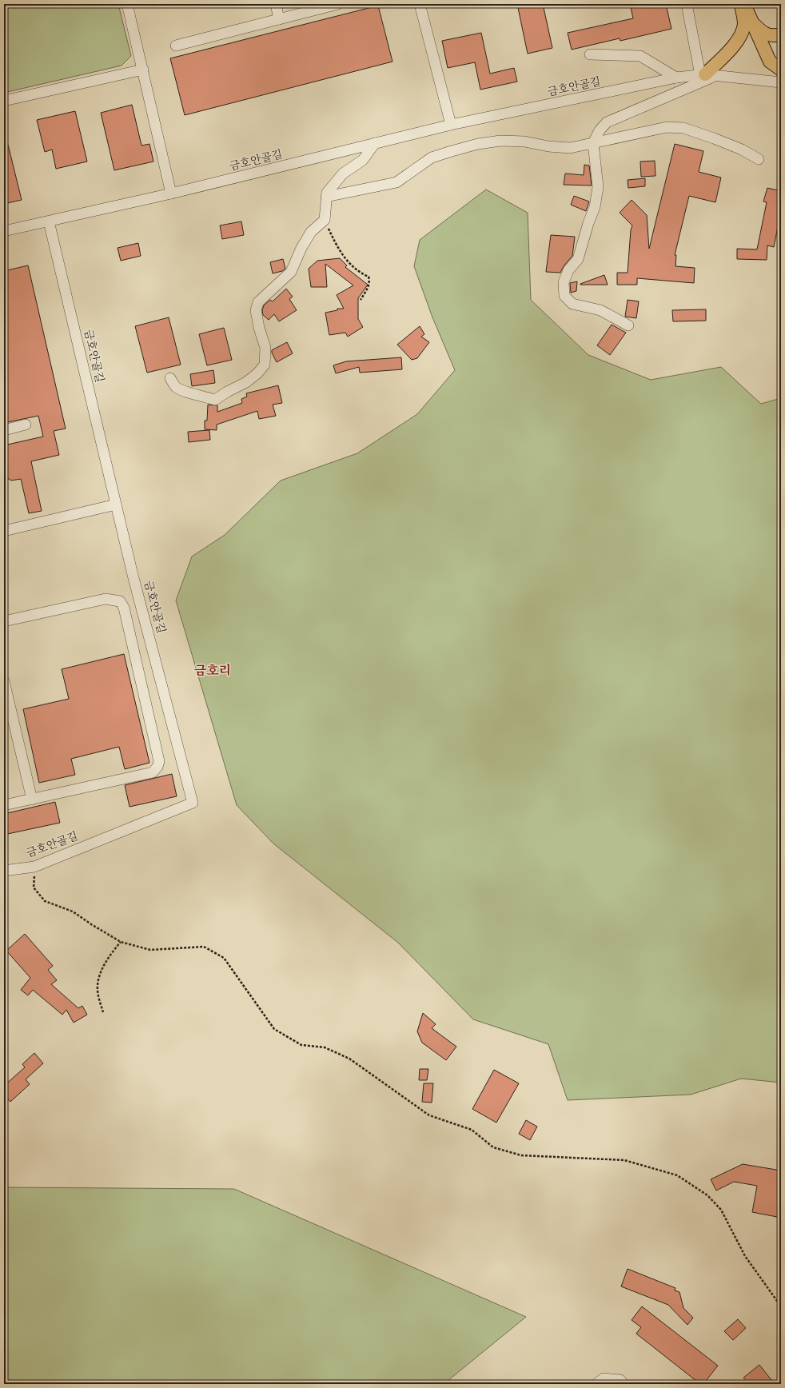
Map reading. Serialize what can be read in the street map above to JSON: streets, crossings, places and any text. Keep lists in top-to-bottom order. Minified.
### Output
{"streets":{"street":["금호안골길"]},"districts":["금호리"]}
